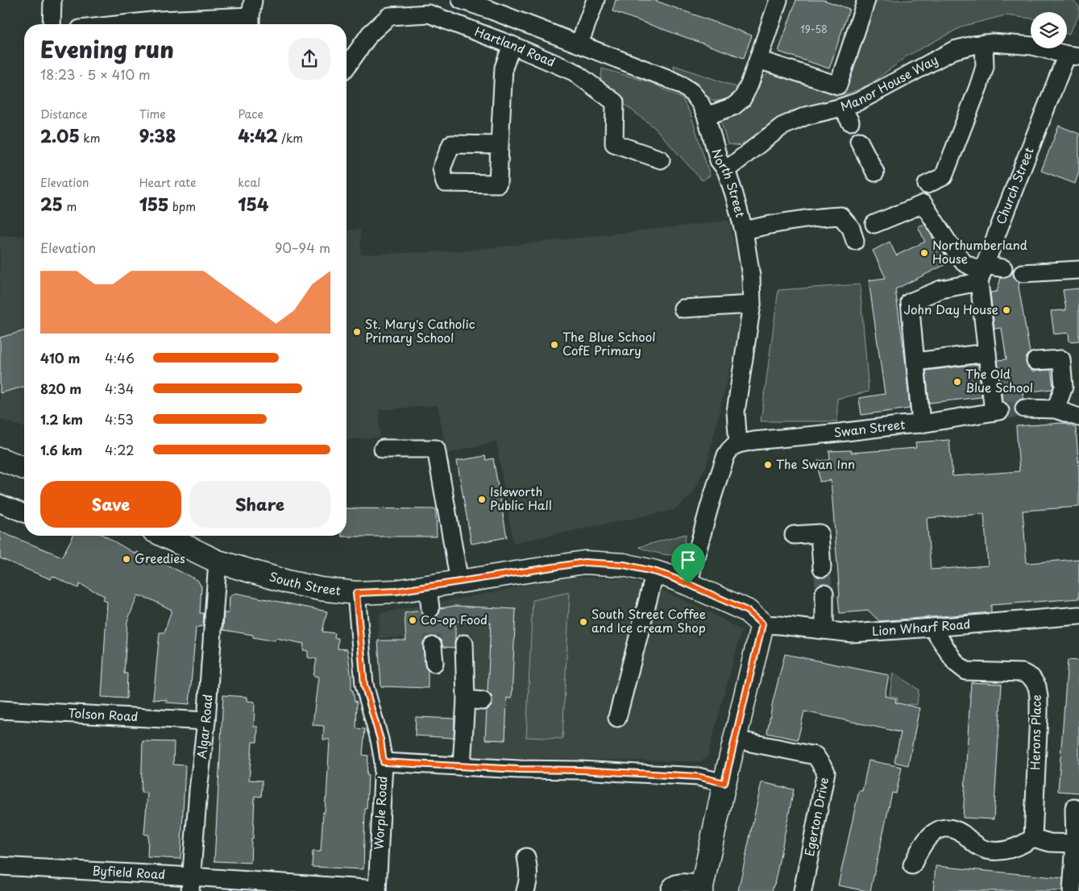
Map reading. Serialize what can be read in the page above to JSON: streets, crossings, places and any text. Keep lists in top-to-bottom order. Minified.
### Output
{"streets":{"main road":["South Street"],"street":["Hartland Road","Manor House Way","North Street","Church Street","Swan Street","Lion Wharf Road","Tolson Road","Algar Road","Herons Place","Worple Road","Egerton Drive","Byfield Road"]},"crossings":[["Manor House Way","North Street"],["Manor House Way","Church Street"],["North Street","Swan Street"],["South Street","Lion Wharf Road"],["South Street","Algar Road"],["South Street","Worple Road"],["Lion Wharf Road","Herons Place"],["Tolson Road","Algar Road"],["Algar Road","Byfield Road"],["Worple Road","Byfield Road"]],"places":["Northumberland House","John Day House","St. Mary's Catholic Primary School","The Blue School CofE Primary","The Old Blue School","The Swan Inn","Isleworth Public Hall","Greedies","Co-op Food","South Street Coffee and Ice cream Shop"],"house_numbers":["19-58"],"page":{"heading":["Evening run","18:23 · 5 × 410 m"],"stats":[["Distance","2.05 km"],["Time","9:38"],["Pace","4:42 /km"],["Elevation","25 m"],["Heart rate","155 bpm"],["kcal","154"]],"chart":["Elevation","90–94 m"],"list":[{"name":"410 m","note":"4:46"},{"name":"820 m","note":"4:34"},{"name":"1.2 km","note":"4:53"},{"name":"1.6 km","note":"4:22"}],"buttons":["Save","Share"]}}
